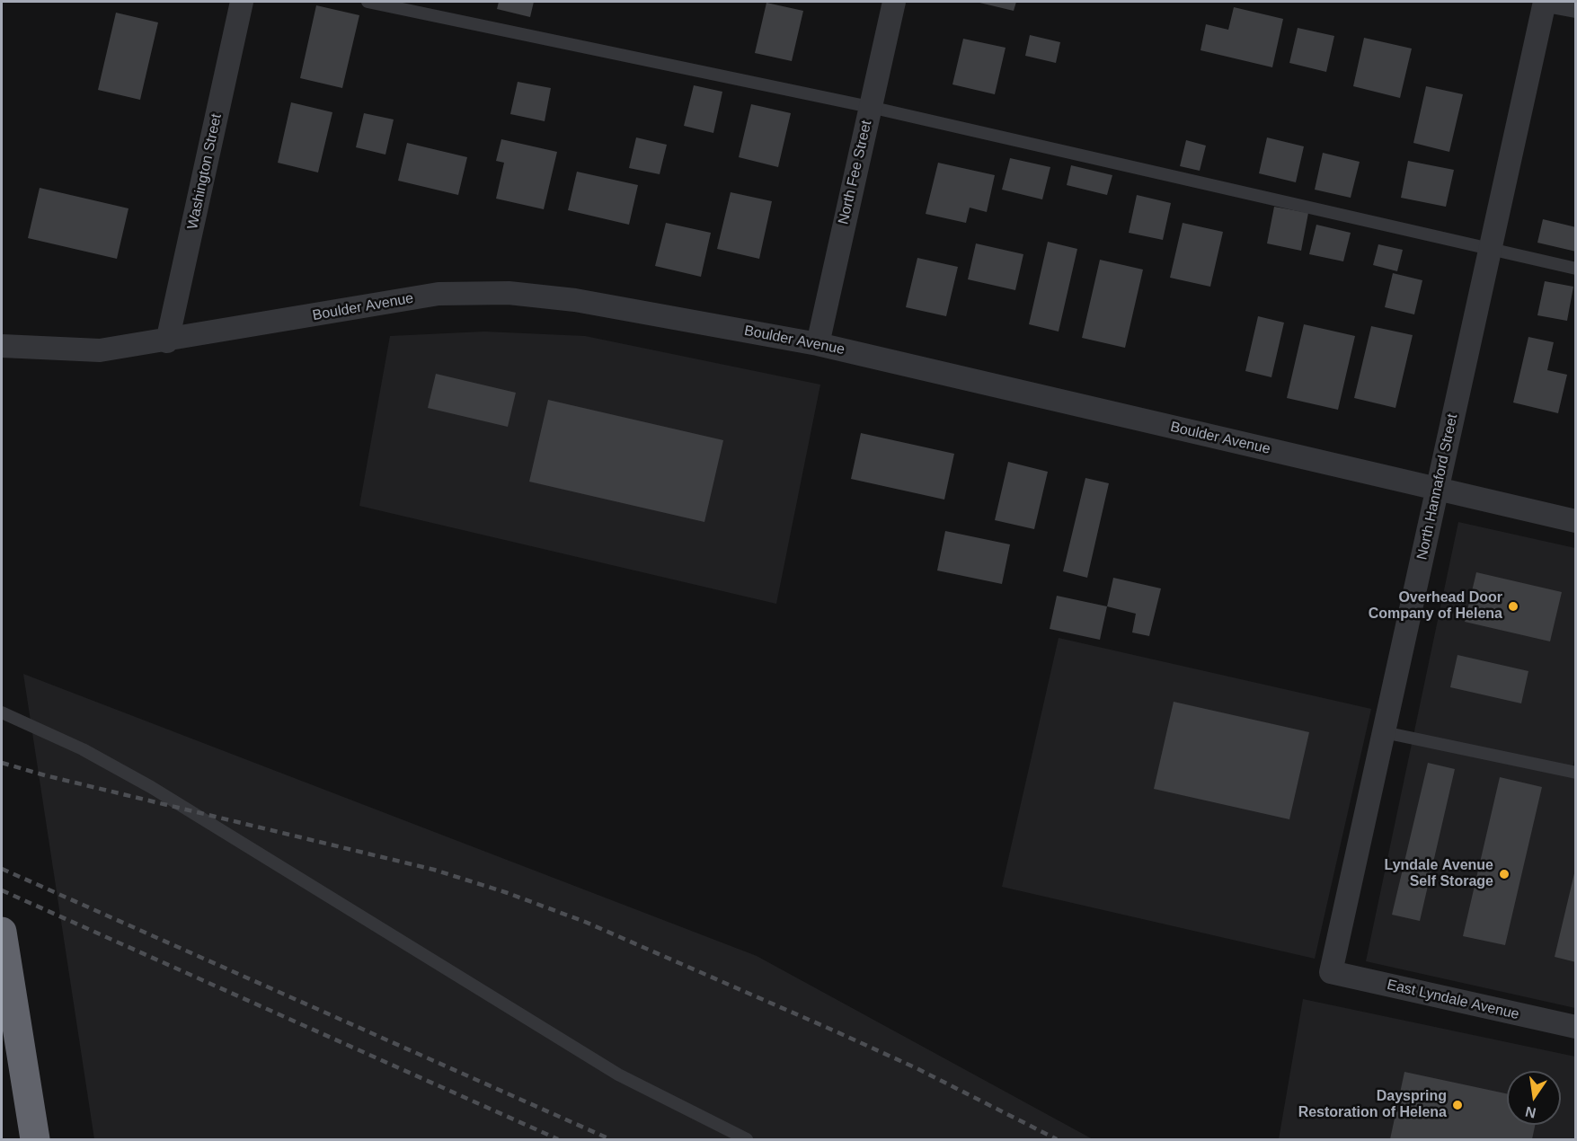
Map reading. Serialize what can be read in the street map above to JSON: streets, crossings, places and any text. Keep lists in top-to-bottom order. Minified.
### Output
{"streets":{"street":["Washington Street","North Fee Street","Boulder Avenue","North Hannaford Street","East Lyndale Avenue"]},"crossings":[["Washington Street","Boulder Avenue"],["North Fee Street","Boulder Avenue"],["Boulder Avenue","North Hannaford Street"],["North Hannaford Street","East Lyndale Avenue"]],"places":["Overhead Door Company of Helena","Lyndale Avenue Self Storage","Dayspring Restoration of Helena"],"north":"bottom"}
